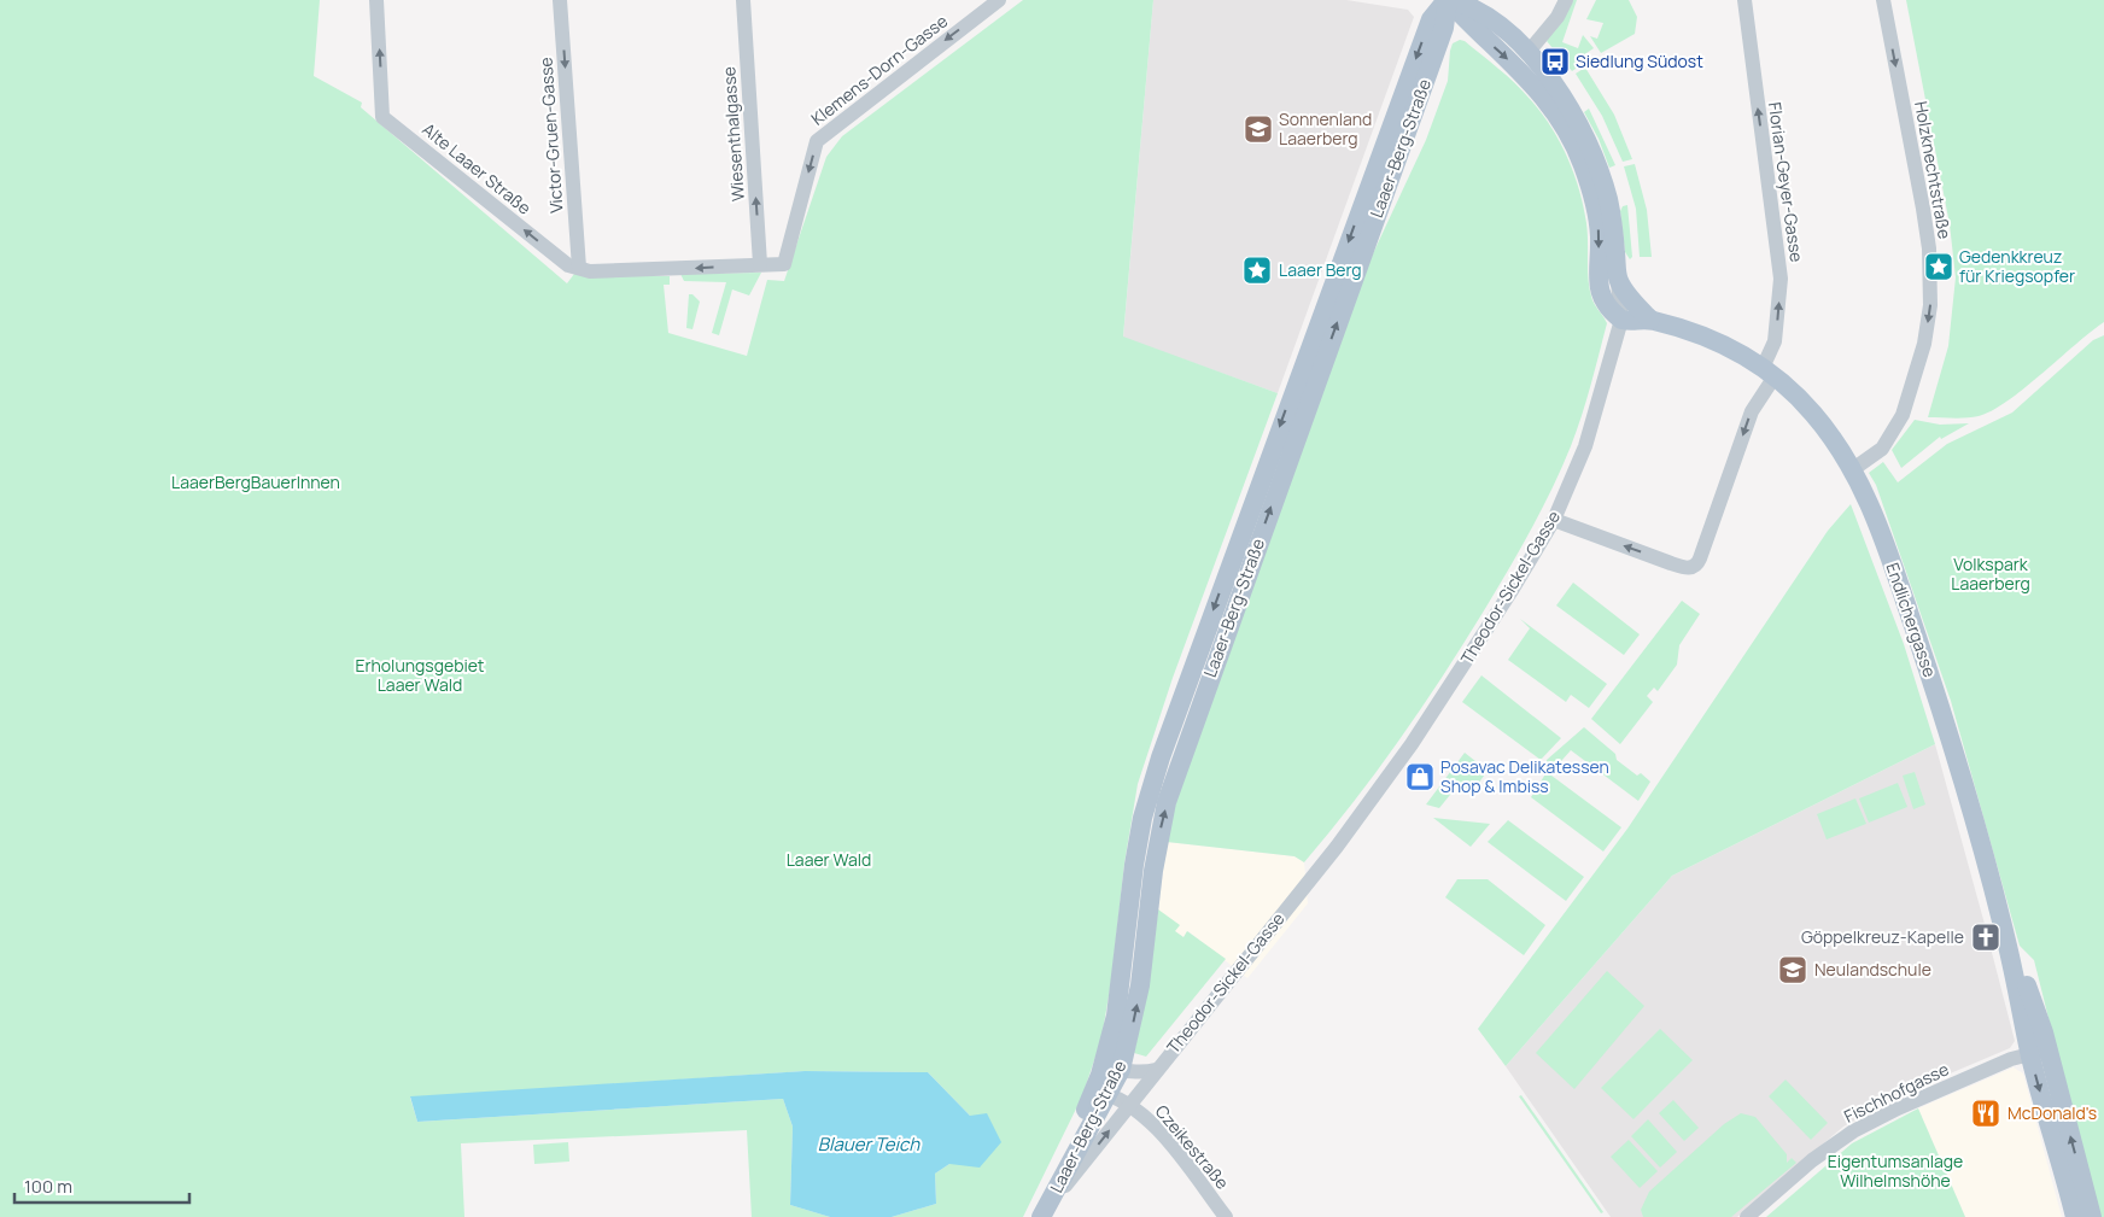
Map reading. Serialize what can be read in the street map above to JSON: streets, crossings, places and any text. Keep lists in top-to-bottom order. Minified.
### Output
{"streets":{"main road":["Laaer-Berg-Straße","Endlichergasse"],"street":["Klemens-Dorn-Gasse","Wiesenthalgasse","Victor-Gruen-Gasse","Alte Laaer Straße","Holzknechtstraße","Florian-Geyer-Gasse","Theodor-Sickel-Gasse","Fischhofgasse","Czeikestraße"]},"crossings":[["Klemens-Dorn-Gasse","Wiesenthalgasse"],["Klemens-Dorn-Gasse","Victor-Gruen-Gasse"],["Klemens-Dorn-Gasse","Alte Laaer Straße"],["Victor-Gruen-Gasse","Alte Laaer Straße"],["Laaer-Berg-Straße","Theodor-Sickel-Gasse"],["Laaer-Berg-Straße","Czeikestraße"],["Holzknechtstraße","Endlichergasse"],["Florian-Geyer-Gasse","Theodor-Sickel-Gasse"],["Florian-Geyer-Gasse","Endlichergasse"],["Theodor-Sickel-Gasse","Endlichergasse"],["Theodor-Sickel-Gasse","Czeikestraße"],["Endlichergasse","Fischhofgasse"]],"one_way":["Klemens-Dorn-Gasse","Wiesenthalgasse","Victor-Gruen-Gasse","Alte Laaer Straße","Holzknechtstraße"],"water":["Blauer Teich"],"parks":["LaaerBergBauerInnen","Volkspark Laaerberg","Erholungsgebiet Laaer Wald","Laaer Wald","Eigentumsanlage Wilhelmshöhe"],"places":{"bus stop":["Siedlung Südost"],"school or university":["Sonnenland Laaerberg","Neulandschule"],"place":["Gedenkkreuz für Kriegsopfer","Laaer Berg"],"shop":["Posavac Delikatessen Shop & Imbiss"],"church":["Göppelkreuz-Kapelle"],"restaurant":["McDonald's"]},"scale_bar":"100 m"}
